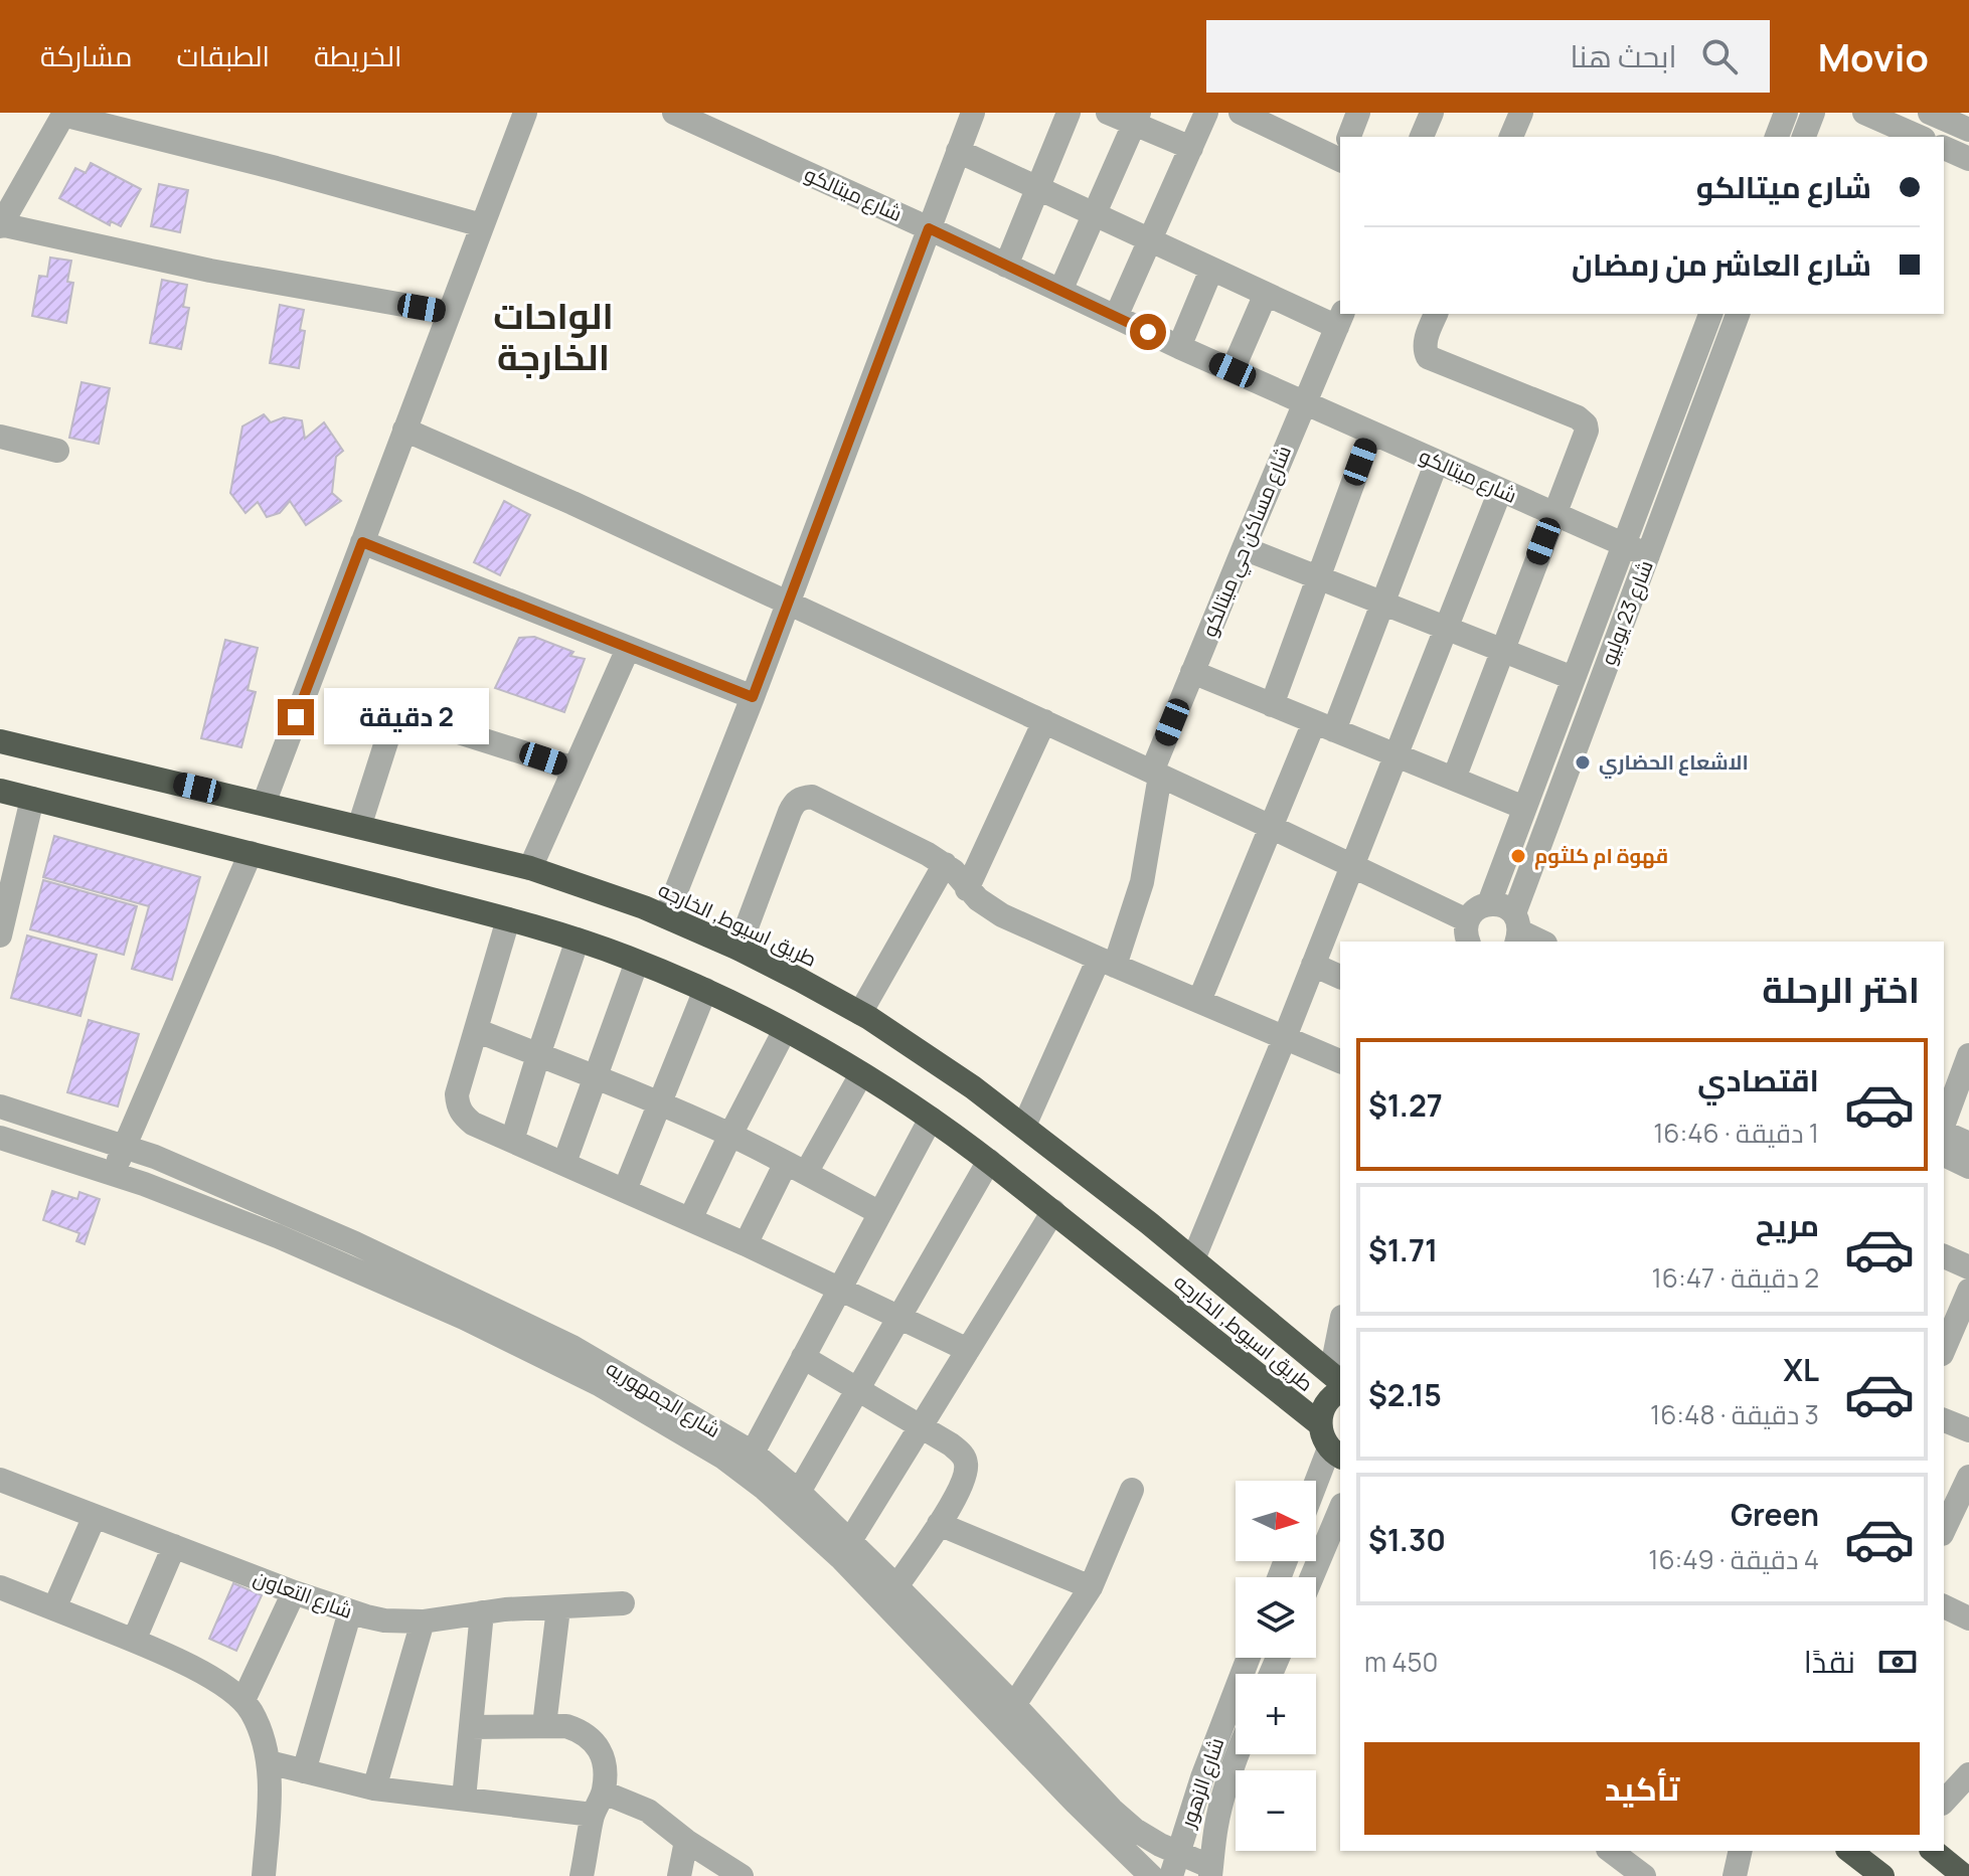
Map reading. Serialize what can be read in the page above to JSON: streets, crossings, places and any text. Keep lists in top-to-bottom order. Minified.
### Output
{"streets":{"highway":["طريق اسيوط, الخارجه"],"street":["شارع ميتالكو","شارع مساكن حي ميتالكو","شارع 23 يوليو","شارع الجمهوريه","شارع التعاون","شارع الزهور"]},"crossings":[["شارع ميتالكو","شارع مساكن حي ميتالكو"],["شارع ميتالكو","شارع 23 يوليو"],["شارع مساكن حي ميتالكو","طريق اسيوط, الخارجه"],["شارع الجمهوريه","شارع الزهور"]],"districts":["الواحات الخارجة"],"places":["الاشعاع الحضاري","قهوة ام كلثوم"],"north":"right","page":{"header":"Movio","search":"ابحث هنا","nav":["الخريطة","الطبقات","مشاركة"],"banner":["شارع ميتالكو","شارع العاشر من رمضان"],"bubble":"2 دقيقة","heading":"اختر الرحلة","list":[{"name":"اقتصادي","note":"1 دقيقة · 16:46","value":"$1.27"},{"name":"مريح","note":"2 دقيقة · 16:47","value":"$1.71"},{"name":"XL","note":"3 دقيقة · 16:48","value":"$2.15"},{"name":"Green","note":"4 دقيقة · 16:49","value":"$1.30"}],"map_buttons":["+","−"],"pay":["نقدًا","450 m"],"buttons":"تأكيد"}}
